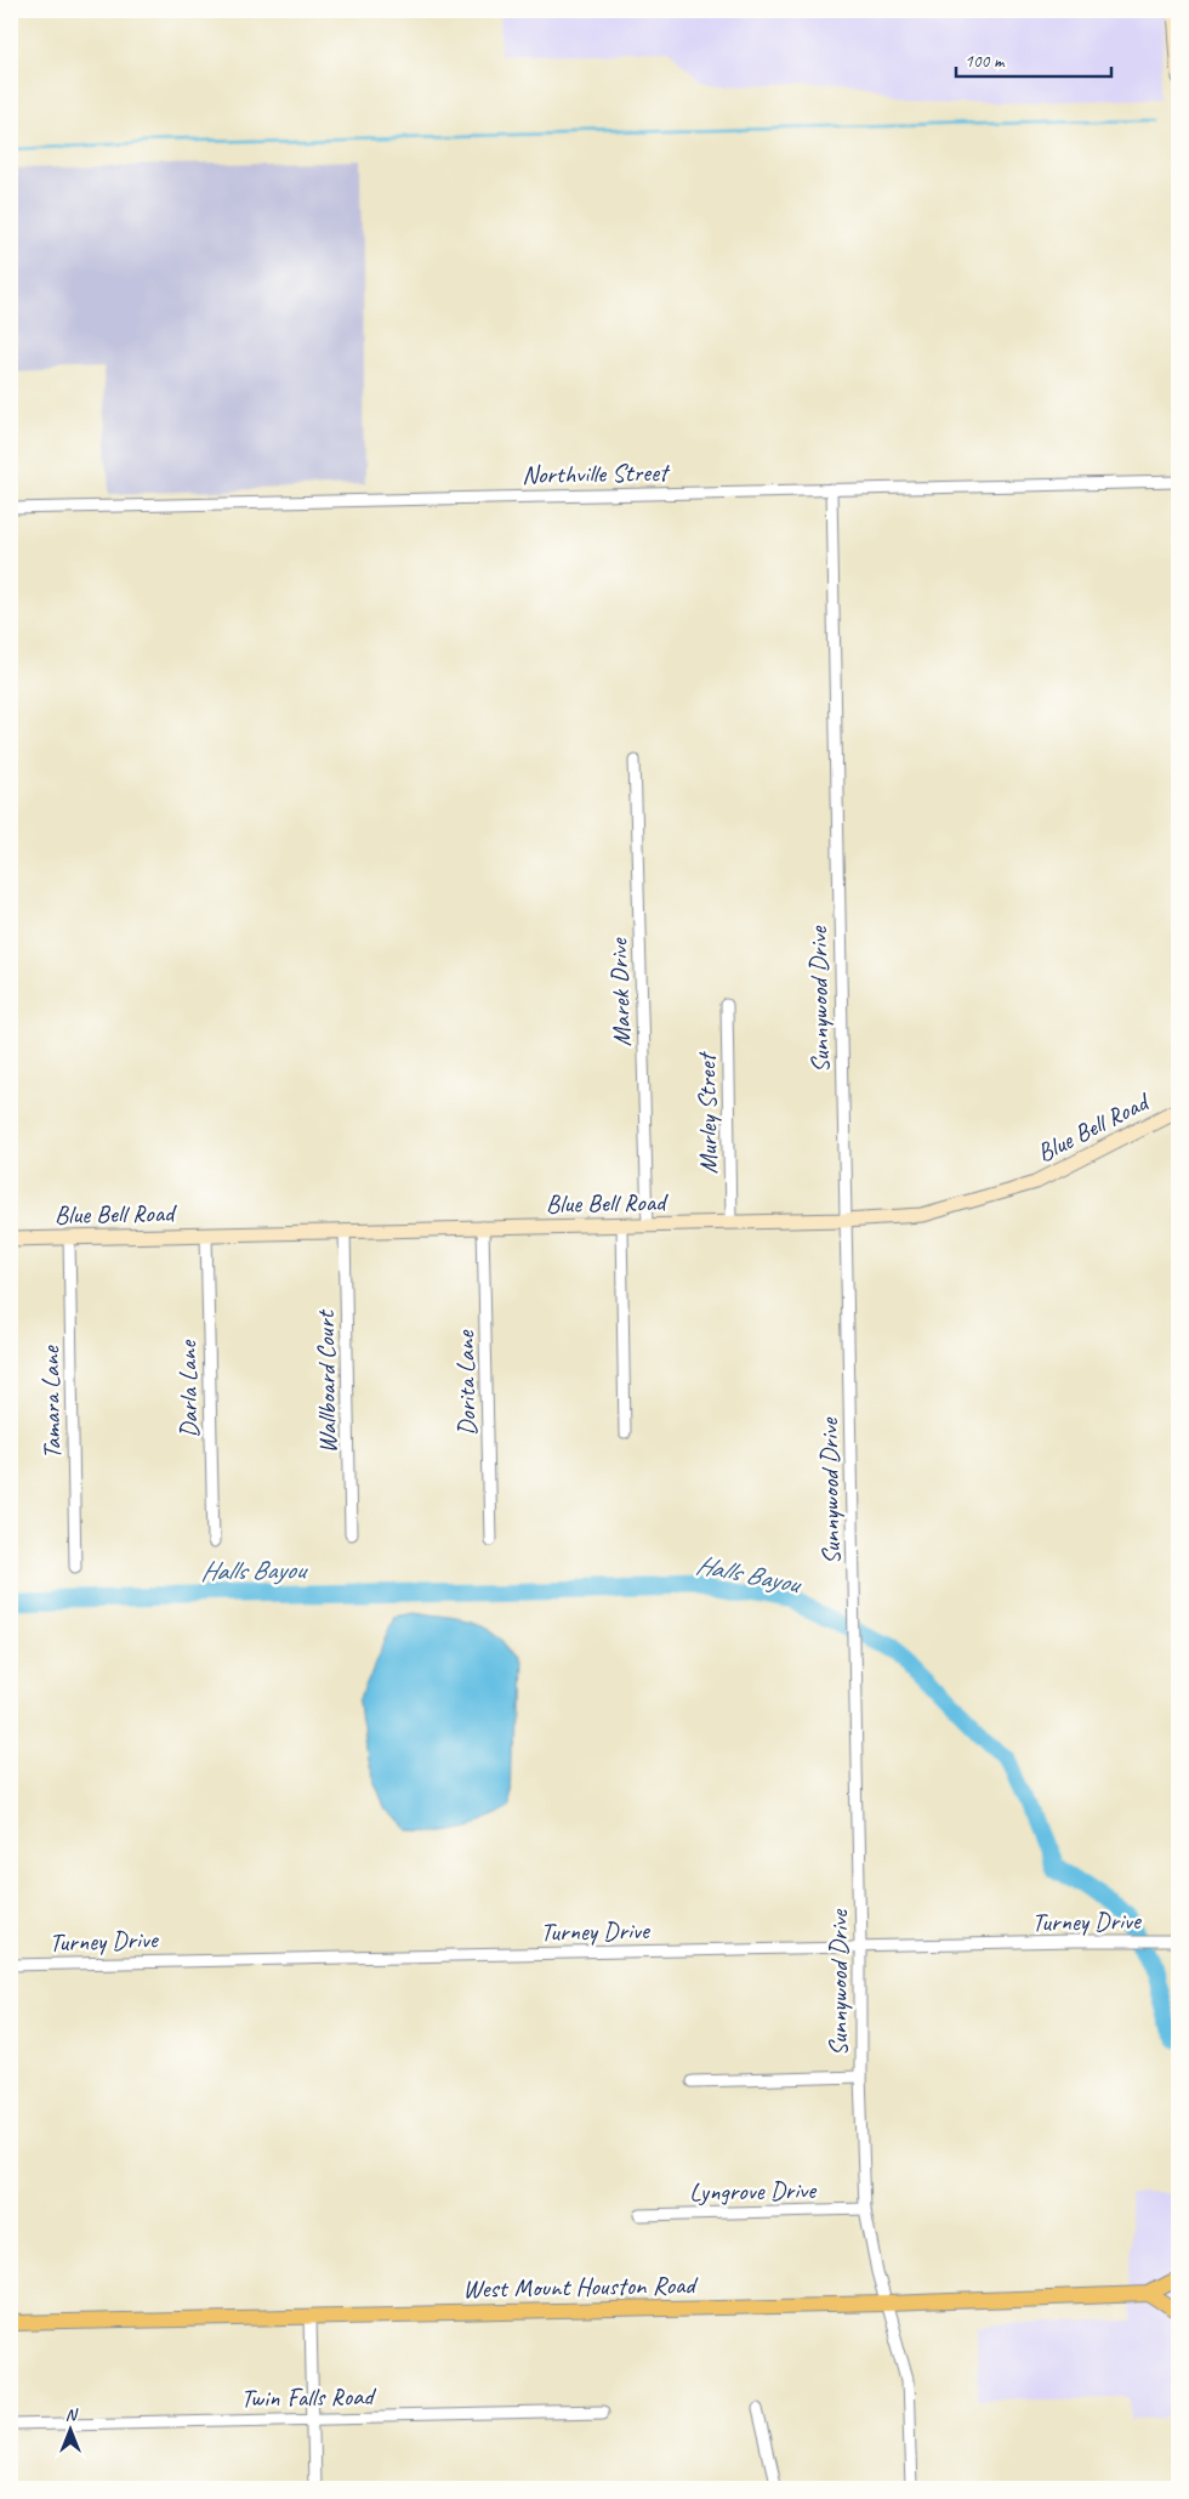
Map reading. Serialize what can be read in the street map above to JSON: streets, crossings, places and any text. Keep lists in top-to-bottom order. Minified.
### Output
{"streets":{"main road":["West Mount Houston Road"],"street":["Northville Street","Marek Drive","Sunnywood Drive","Murley Street","Blue Bell Road","Wallboard Court","Dorita Lane","Darla Lane","Tamara Lane","Turney Drive","Lyngrove Drive","Twin Falls Road"]},"crossings":[["Northville Street","Sunnywood Drive"],["Marek Drive","Blue Bell Road"],["Sunnywood Drive","Blue Bell Road"],["Sunnywood Drive","Turney Drive"],["Sunnywood Drive","Lyngrove Drive"],["Sunnywood Drive","West Mount Houston Road"],["Murley Street","Blue Bell Road"],["Blue Bell Road","Wallboard Court"],["Blue Bell Road","Dorita Lane"],["Blue Bell Road","Darla Lane"],["Blue Bell Road","Tamara Lane"]],"water":["Halls Bayou"],"scale_bar":"100 m","north":"top"}
